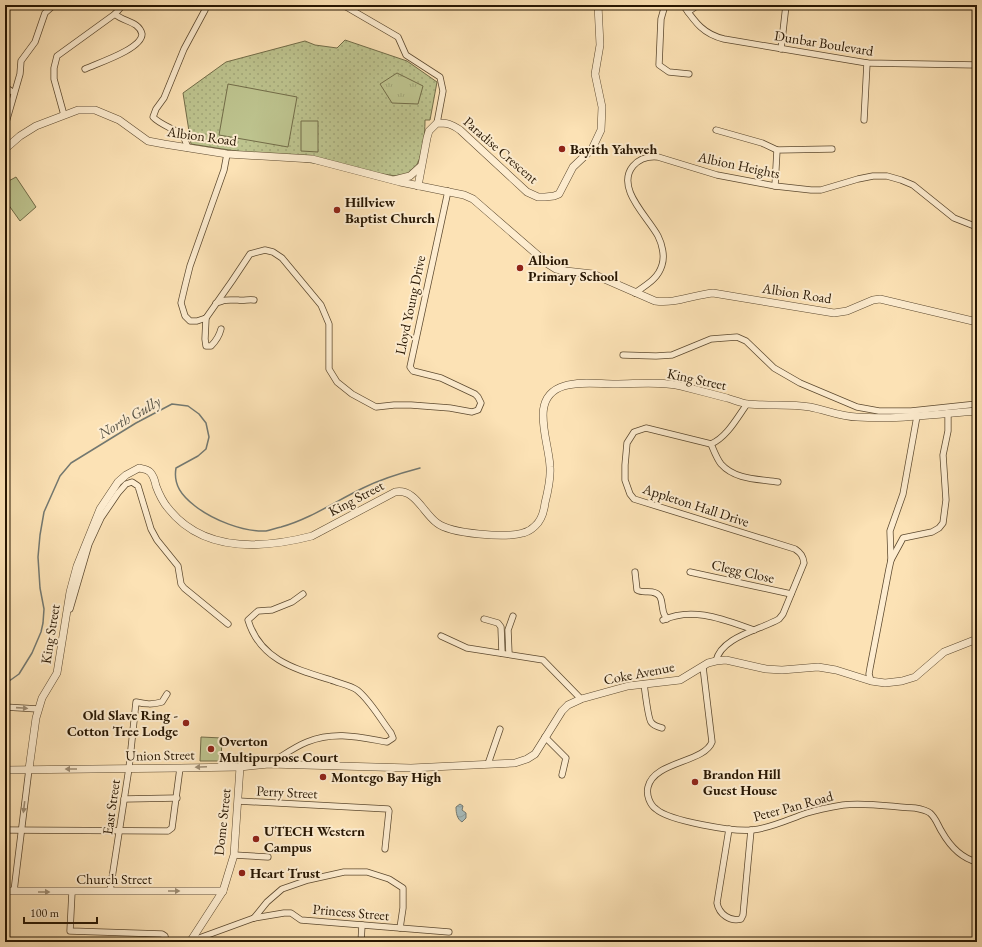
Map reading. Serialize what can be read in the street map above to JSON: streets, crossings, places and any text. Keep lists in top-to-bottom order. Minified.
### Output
{"streets":{"street":["Dunbar Boulevard","Albion Road","Paradise Crescent","Albion Heights","Lloyd Young Drive","King Street","Appleton Hall Drive","Clegg Close","Coke Avenue","Union Street","Perry Street","Peter Pan Road","East Street","Dome Street","Church Street","Princess Street"]},"crossings":[["Albion Road","Albion Heights"],["Albion Road","Lloyd Young Drive"],["King Street","Union Street"],["King Street","Church Street"],["Appleton Hall Drive","Clegg Close"],["Appleton Hall Drive","Coke Avenue"],["Coke Avenue","Union Street"],["Coke Avenue","Peter Pan Road"],["Union Street","East Street"],["Union Street","Dome Street"],["Perry Street","Dome Street"],["East Street","Church Street"],["Dome Street","Church Street"],["Dome Street","Princess Street"]],"water":["North Gully"],"places":["Bayith Yahweh","Hillview Baptist Church","Albion Primary School","Old Slave Ring - Cotton Tree Lodge","Overton Multipurpose Court","Montego Bay High","Brandon Hill Guest House","UTECH Western Campus","Heart Trust"],"scale_bar":"100 m"}
